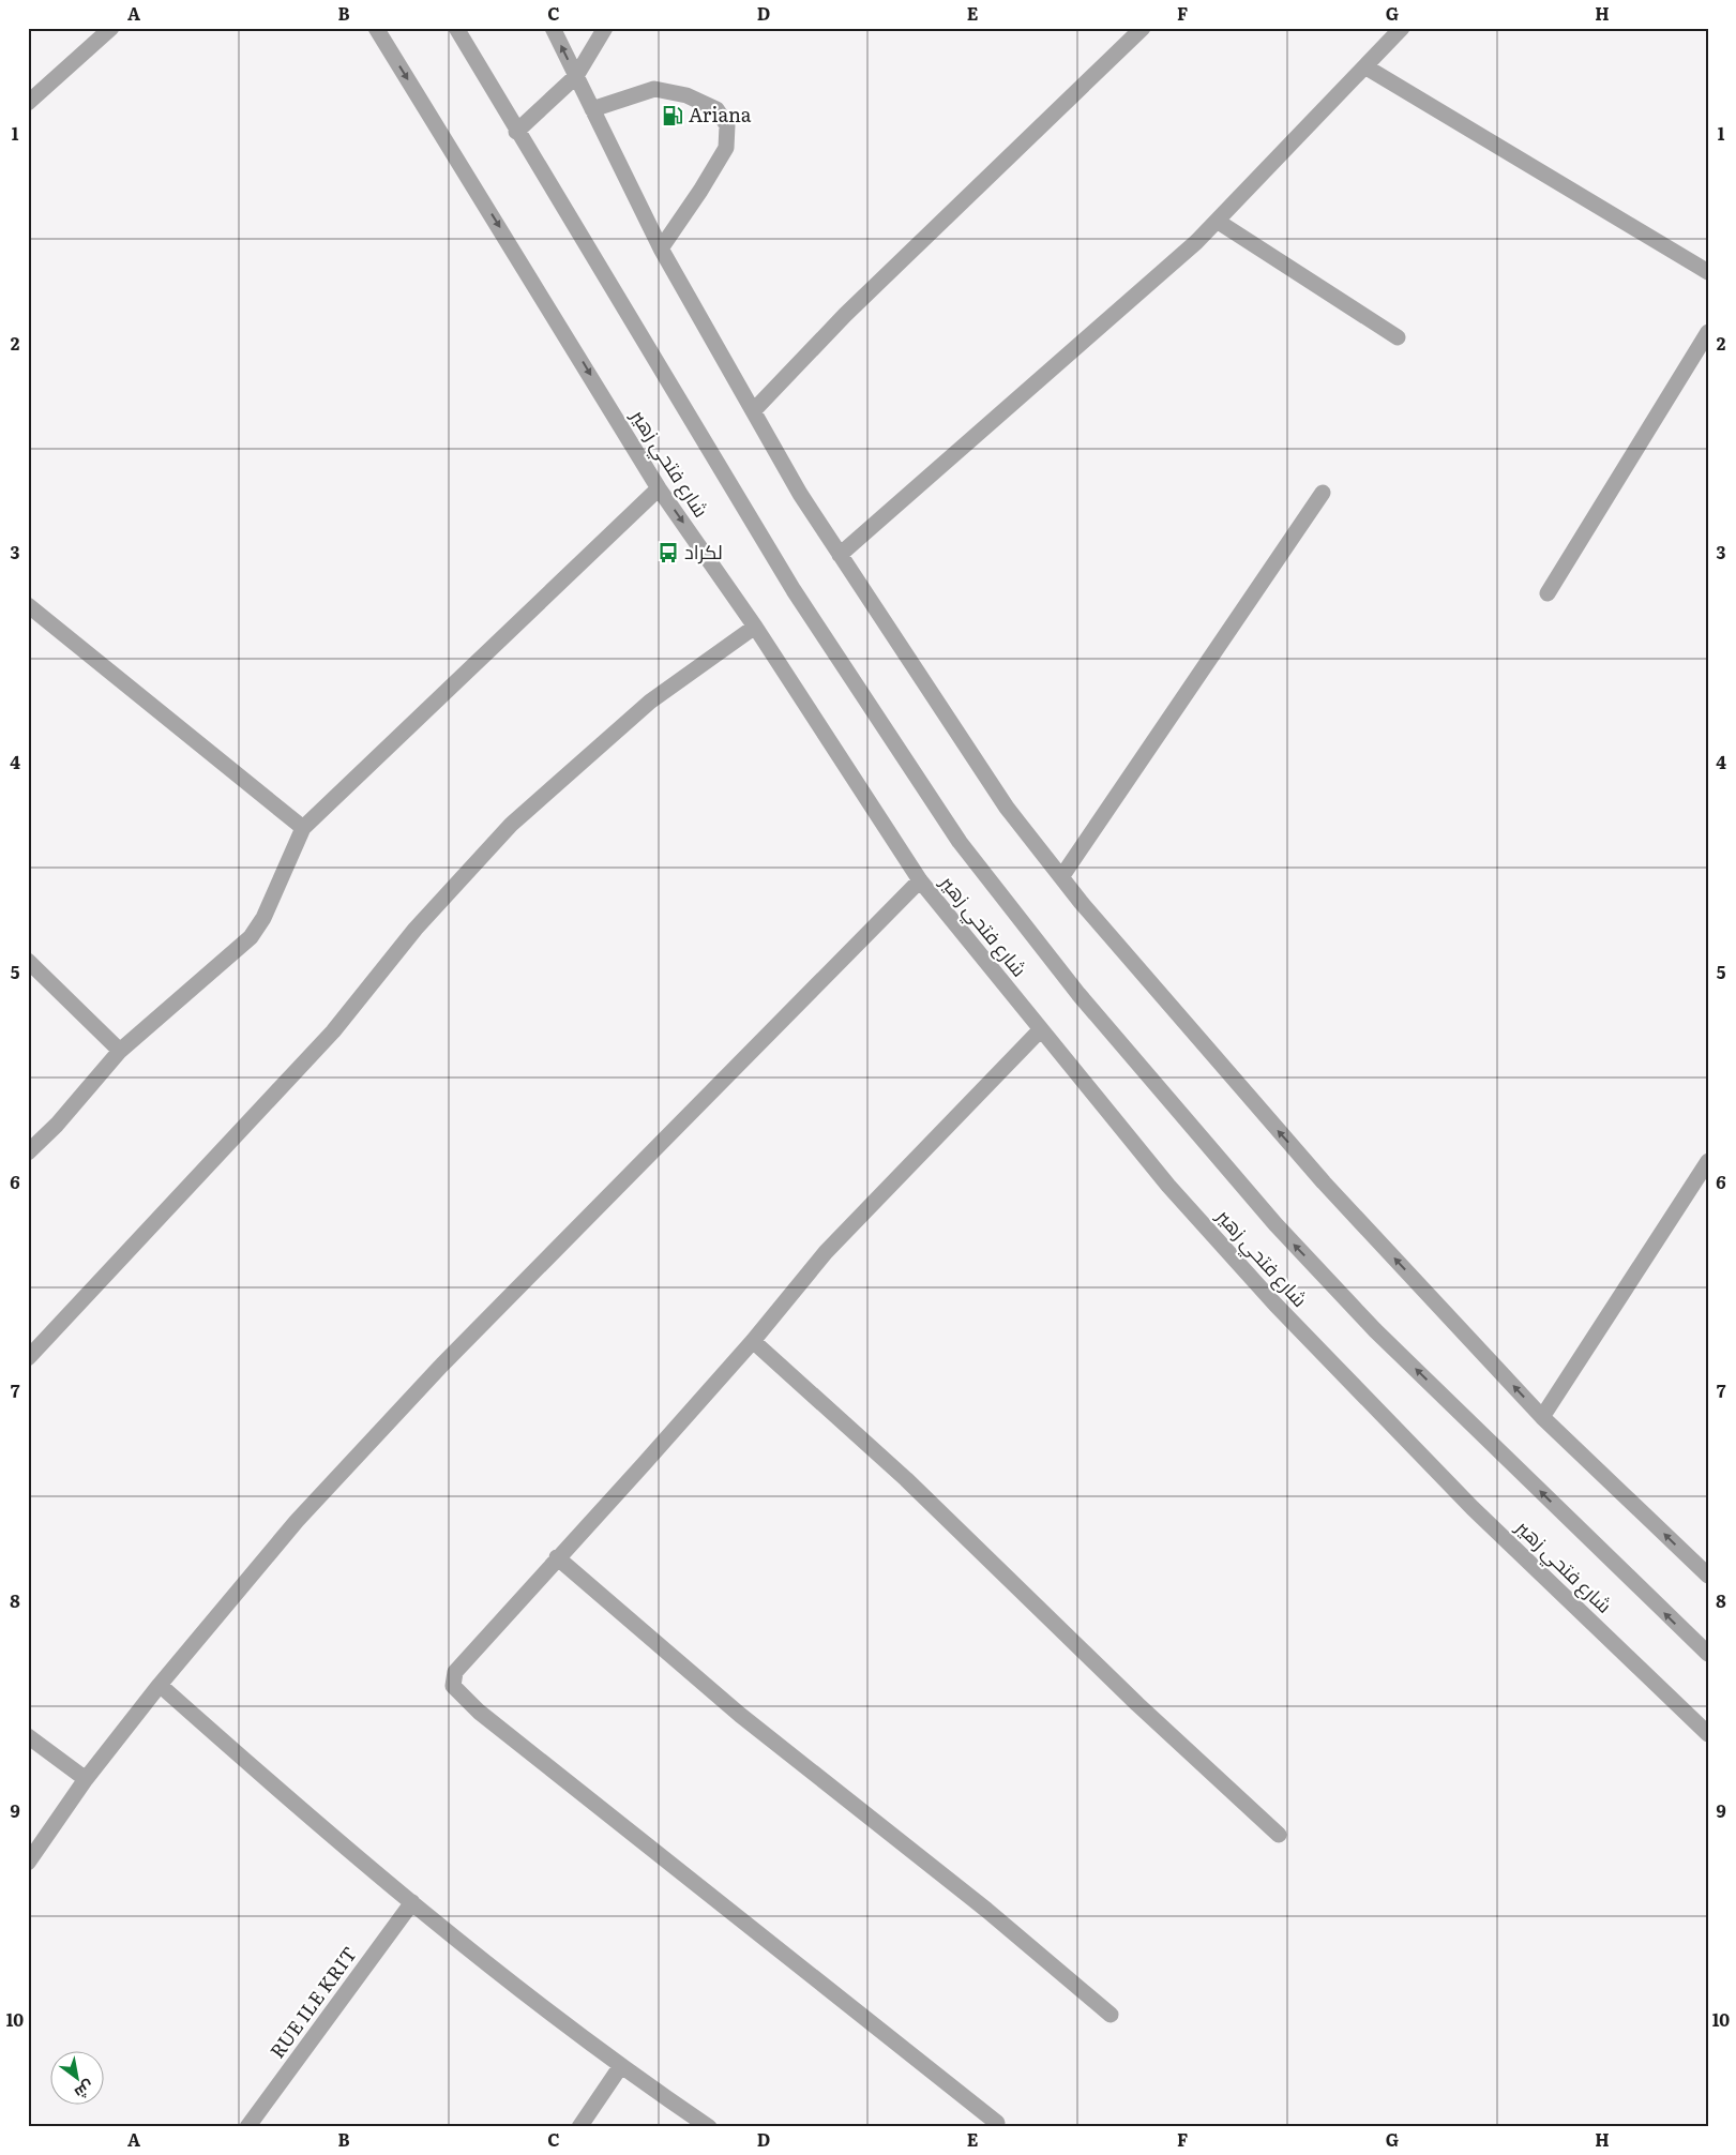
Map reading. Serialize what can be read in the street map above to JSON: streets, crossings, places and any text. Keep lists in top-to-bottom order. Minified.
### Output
{"streets":{"street":["شارع فتحي زهير","RUE ILE KRIT"]},"places":{"fuel station":["Ariana"],"bus stop":["لكراد"]},"north":"bottom right","grid":{"columns":["A","B","C","D","E","F","G","H"],"rows":["1","2","3","4","5","6","7","8","9","10"]}}
